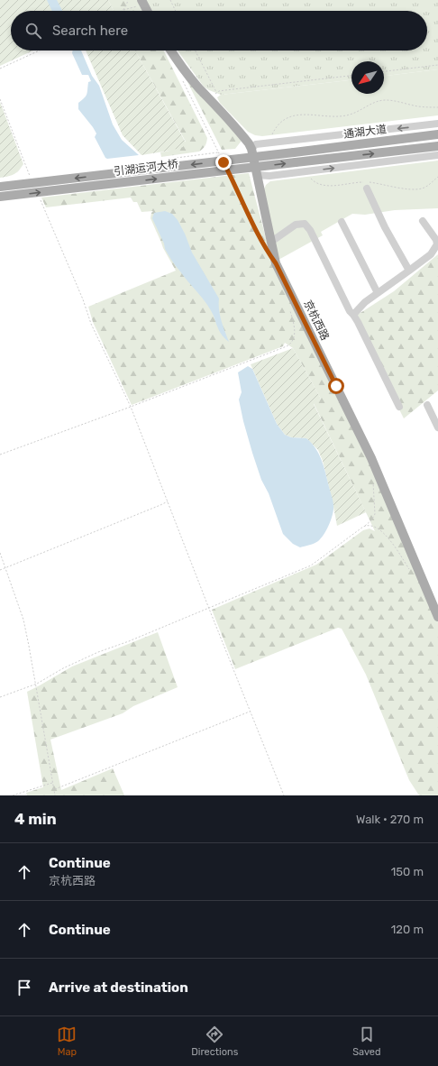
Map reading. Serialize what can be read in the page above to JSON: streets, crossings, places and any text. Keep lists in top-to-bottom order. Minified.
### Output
{"streets":{"main road":["通湖大道","引湖运河大桥","京杭西路"]},"crossings":[["通湖大道","引湖运河大桥"]],"north":"bottom left","page":{"search":"Search here","heading":["4 min","Walk · 270 m"],"list":[["Continue","京杭西路","150 m"],["Continue","120 m"],"Arrive at destination"],"nav":["Map","Directions","Saved"]}}
